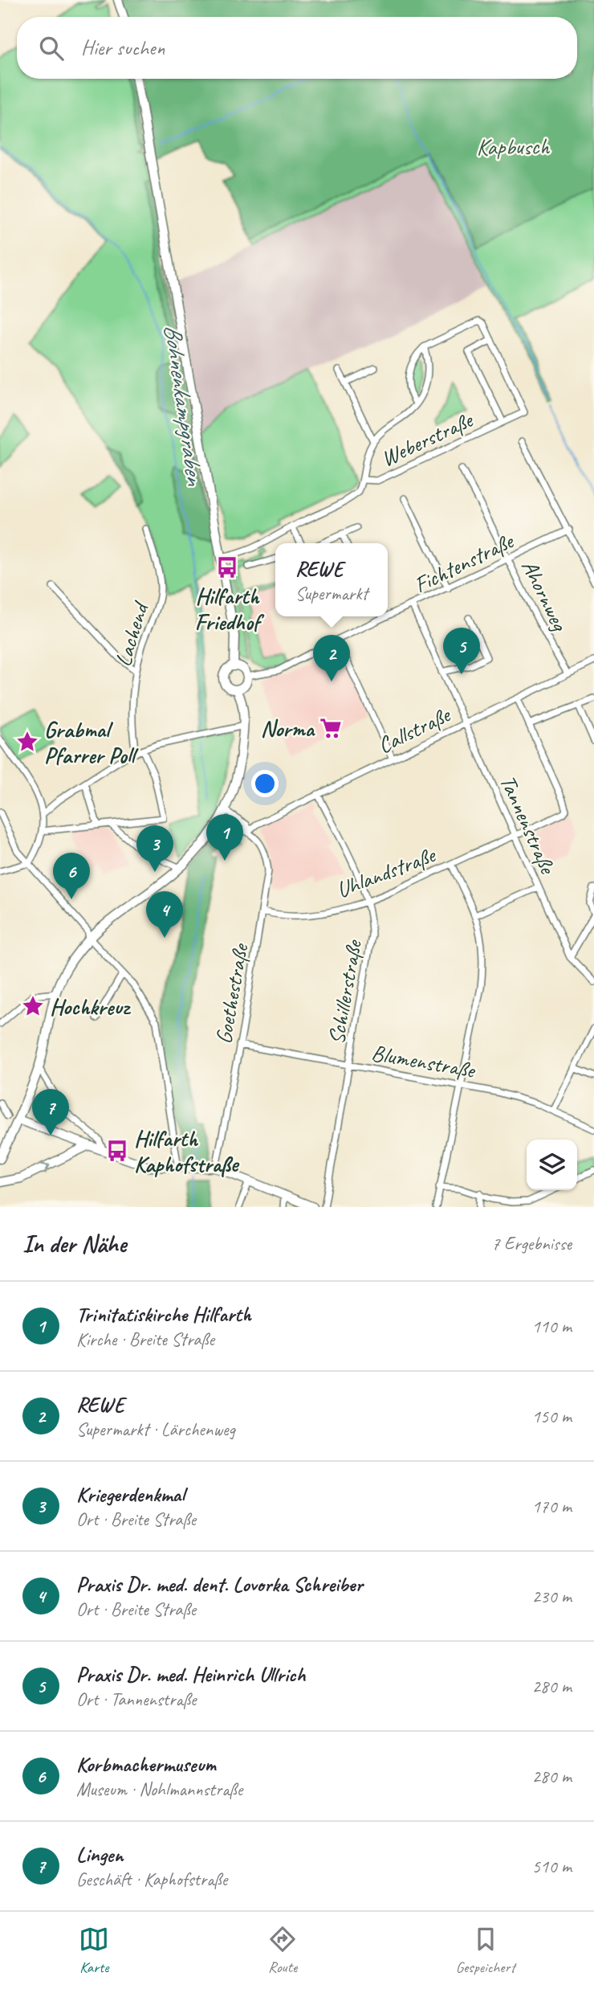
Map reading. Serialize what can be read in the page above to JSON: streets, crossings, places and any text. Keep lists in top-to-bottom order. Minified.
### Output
{"streets":{"street":["Weberstraße","Fichtenstraße","Ahornweg","Lachend","Callstraße","Tannenstraße","Uhlandstraße","Schillerstraße","Goethestraße","Blumenstraße"]},"crossings":[["Fichtenstraße","Ahornweg"],["Fichtenstraße","Tannenstraße"],["Ahornweg","Callstraße"],["Callstraße","Tannenstraße"],["Callstraße","Schillerstraße"],["Callstraße","Goethestraße"],["Tannenstraße","Uhlandstraße"],["Uhlandstraße","Schillerstraße"],["Uhlandstraße","Goethestraße"],["Schillerstraße","Blumenstraße"],["Goethestraße","Blumenstraße"]],"water":["Bohnenkampgraben"],"parks":["Kapbusch"],"places":{"bus stop":["Hilfarth Friedhof","Hilfarth Kaphofstraße"],"supermarket":["Norma"],"place":["Grabmal Pfarrer Poll","Hochkreuz"]},"page":{"search":"Hier suchen","popup":["REWE","Supermarkt"],"pins":["5","2","1","3","6","4","7"],"heading":["In der Nähe","7 Ergebnisse"],"list":[{"mark":"1","name":"Trinitatiskirche Hilfarth","note":"Kirche · Breite Straße","value":"110 m"},{"mark":"2","name":"REWE","note":"Supermarkt · Lärchenweg","value":"150 m"},{"mark":"3","name":"Kriegerdenkmal","note":"Ort · Breite Straße","value":"170 m"},{"mark":"4","name":"Praxis Dr. med. dent. Lovorka Schreiber","note":"Ort · Breite Straße","value":"230 m"},{"mark":"5","name":"Praxis Dr. med. Heinrich Ullrich","note":"Ort · Tannenstraße","value":"280 m"},{"mark":"6","name":"Korbmachermuseum","note":"Museum · Nohlmannstraße","value":"280 m"},{"mark":"7","name":"Lingen","note":"Geschäft · Kaphofstraße","value":"510 m"}],"nav":["Karte","Route","Gespeichert"]}}
